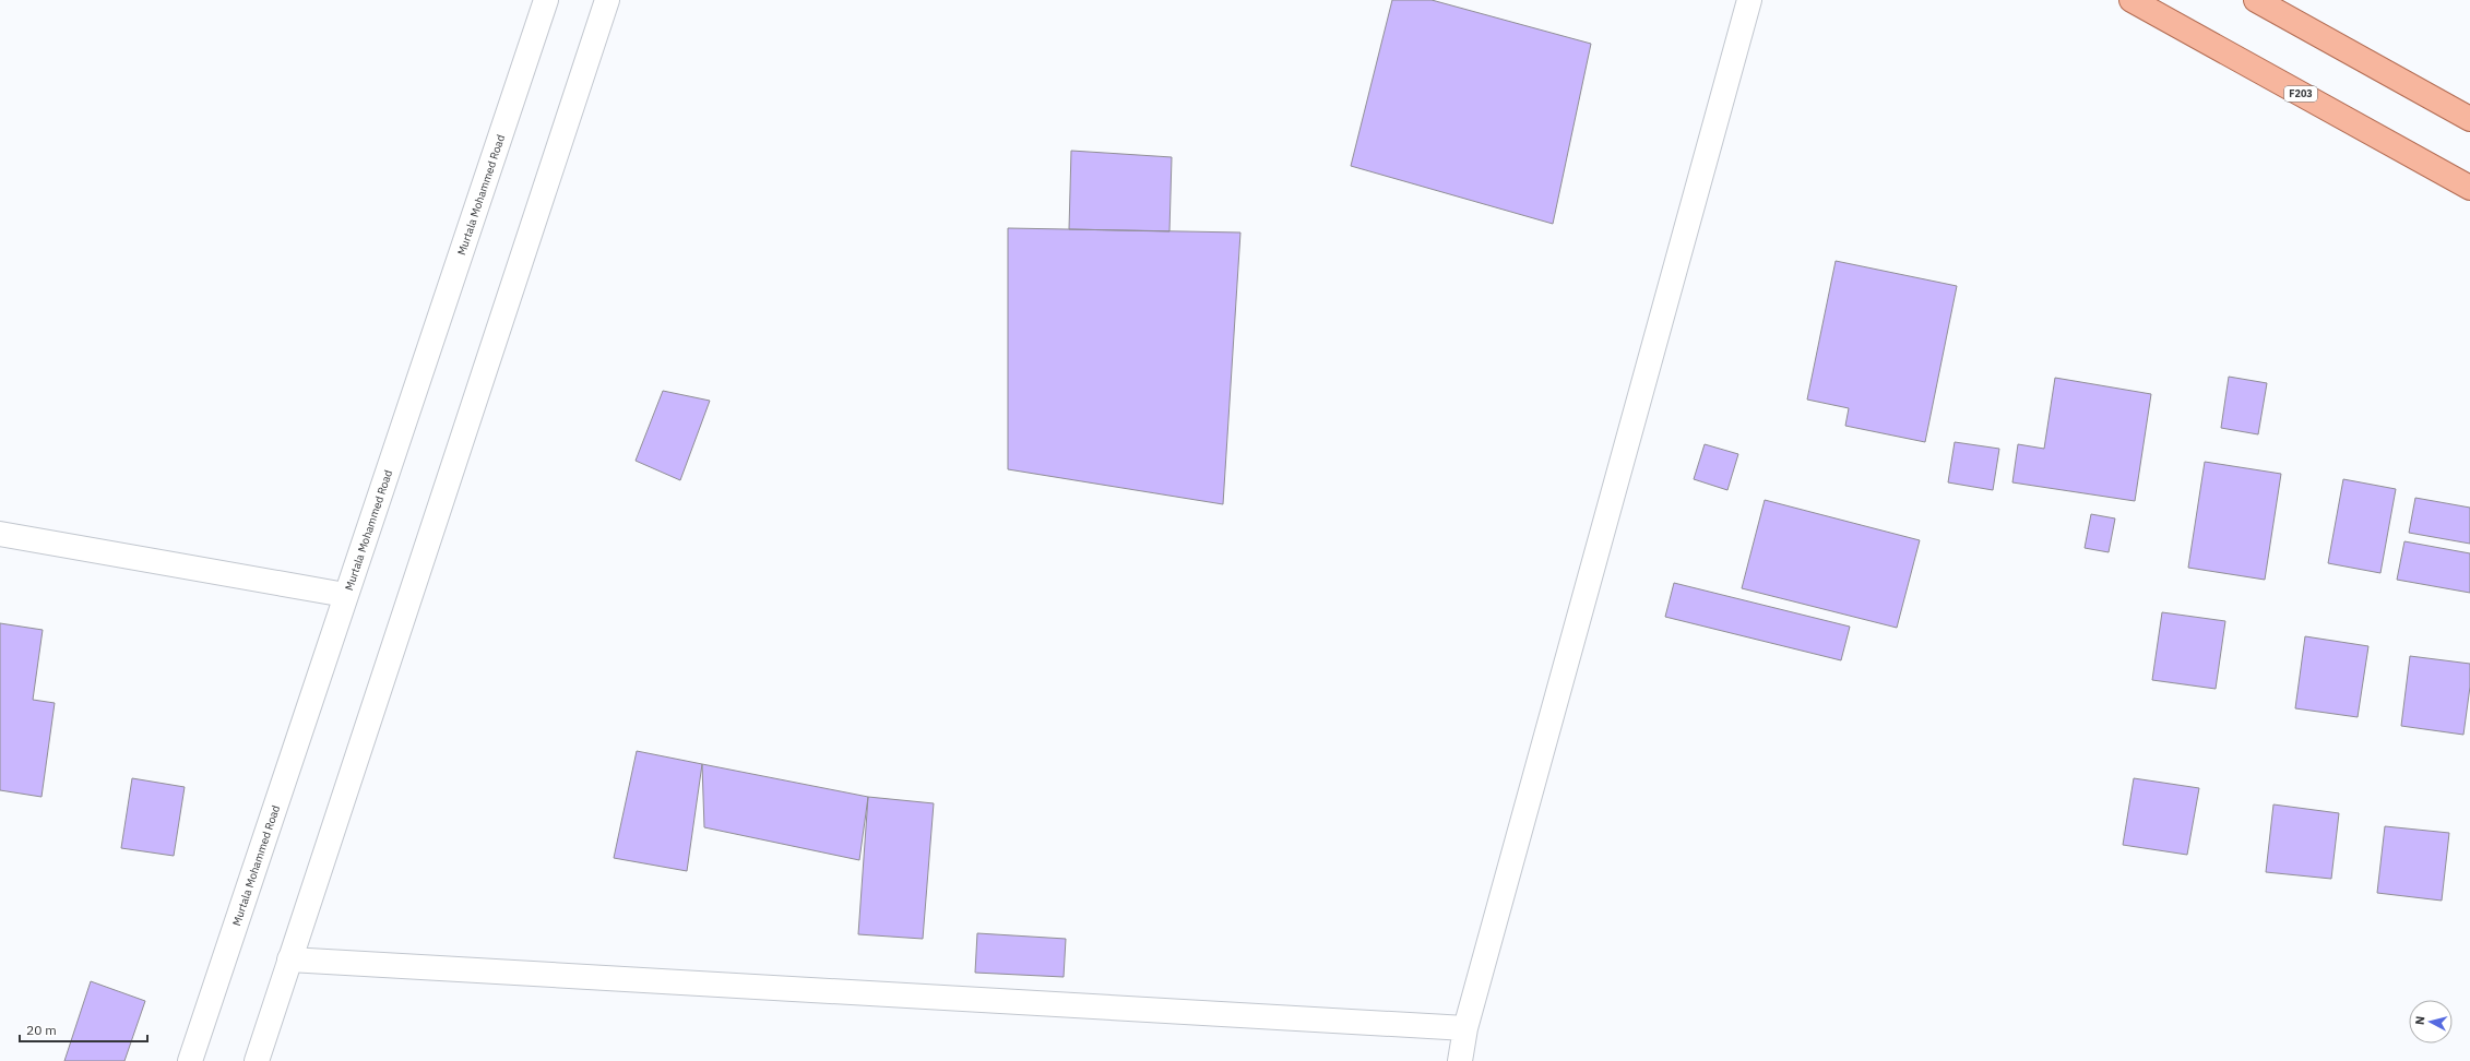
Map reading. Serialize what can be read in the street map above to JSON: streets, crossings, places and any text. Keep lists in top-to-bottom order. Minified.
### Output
{"streets":{"main road":["F203"],"street":["Murtala Mohammed Road"]},"scale_bar":"20 m","north":"left"}
